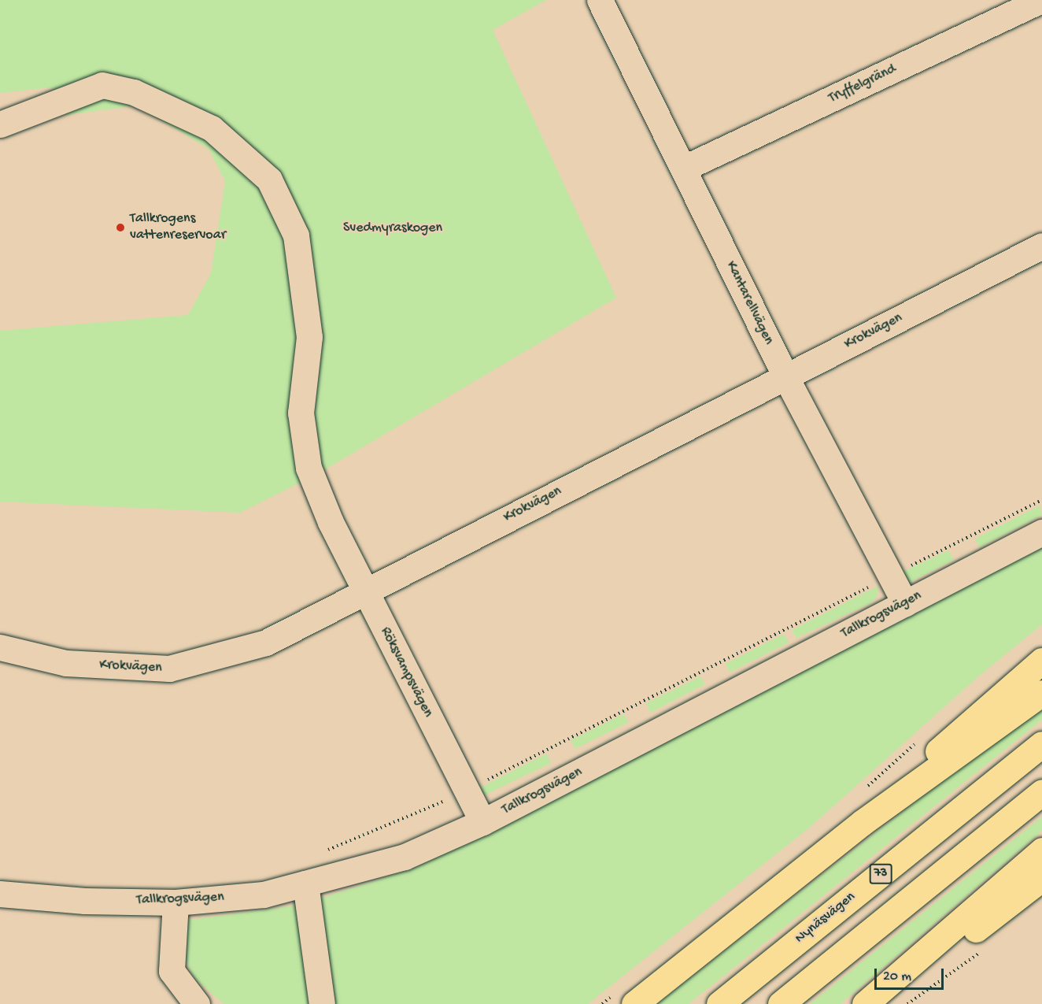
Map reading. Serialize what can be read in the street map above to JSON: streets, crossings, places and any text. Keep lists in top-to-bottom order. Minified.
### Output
{"streets":{"highway":["73","Nynäsvägen"],"street":["Tryffelgränd","Kantarellvägen","Krokvägen","Tallkrogsvägen","Röksvampsvägen"]},"crossings":[["Tryffelgränd","Kantarellvägen"],["Kantarellvägen","Krokvägen"],["Kantarellvägen","Tallkrogsvägen"],["Krokvägen","Röksvampsvägen"],["Tallkrogsvägen","Röksvampsvägen"]],"parks":["Svedmyraskogen"],"places":["Tallkrogens vattenreservoar"],"scale_bar":"20 m"}
